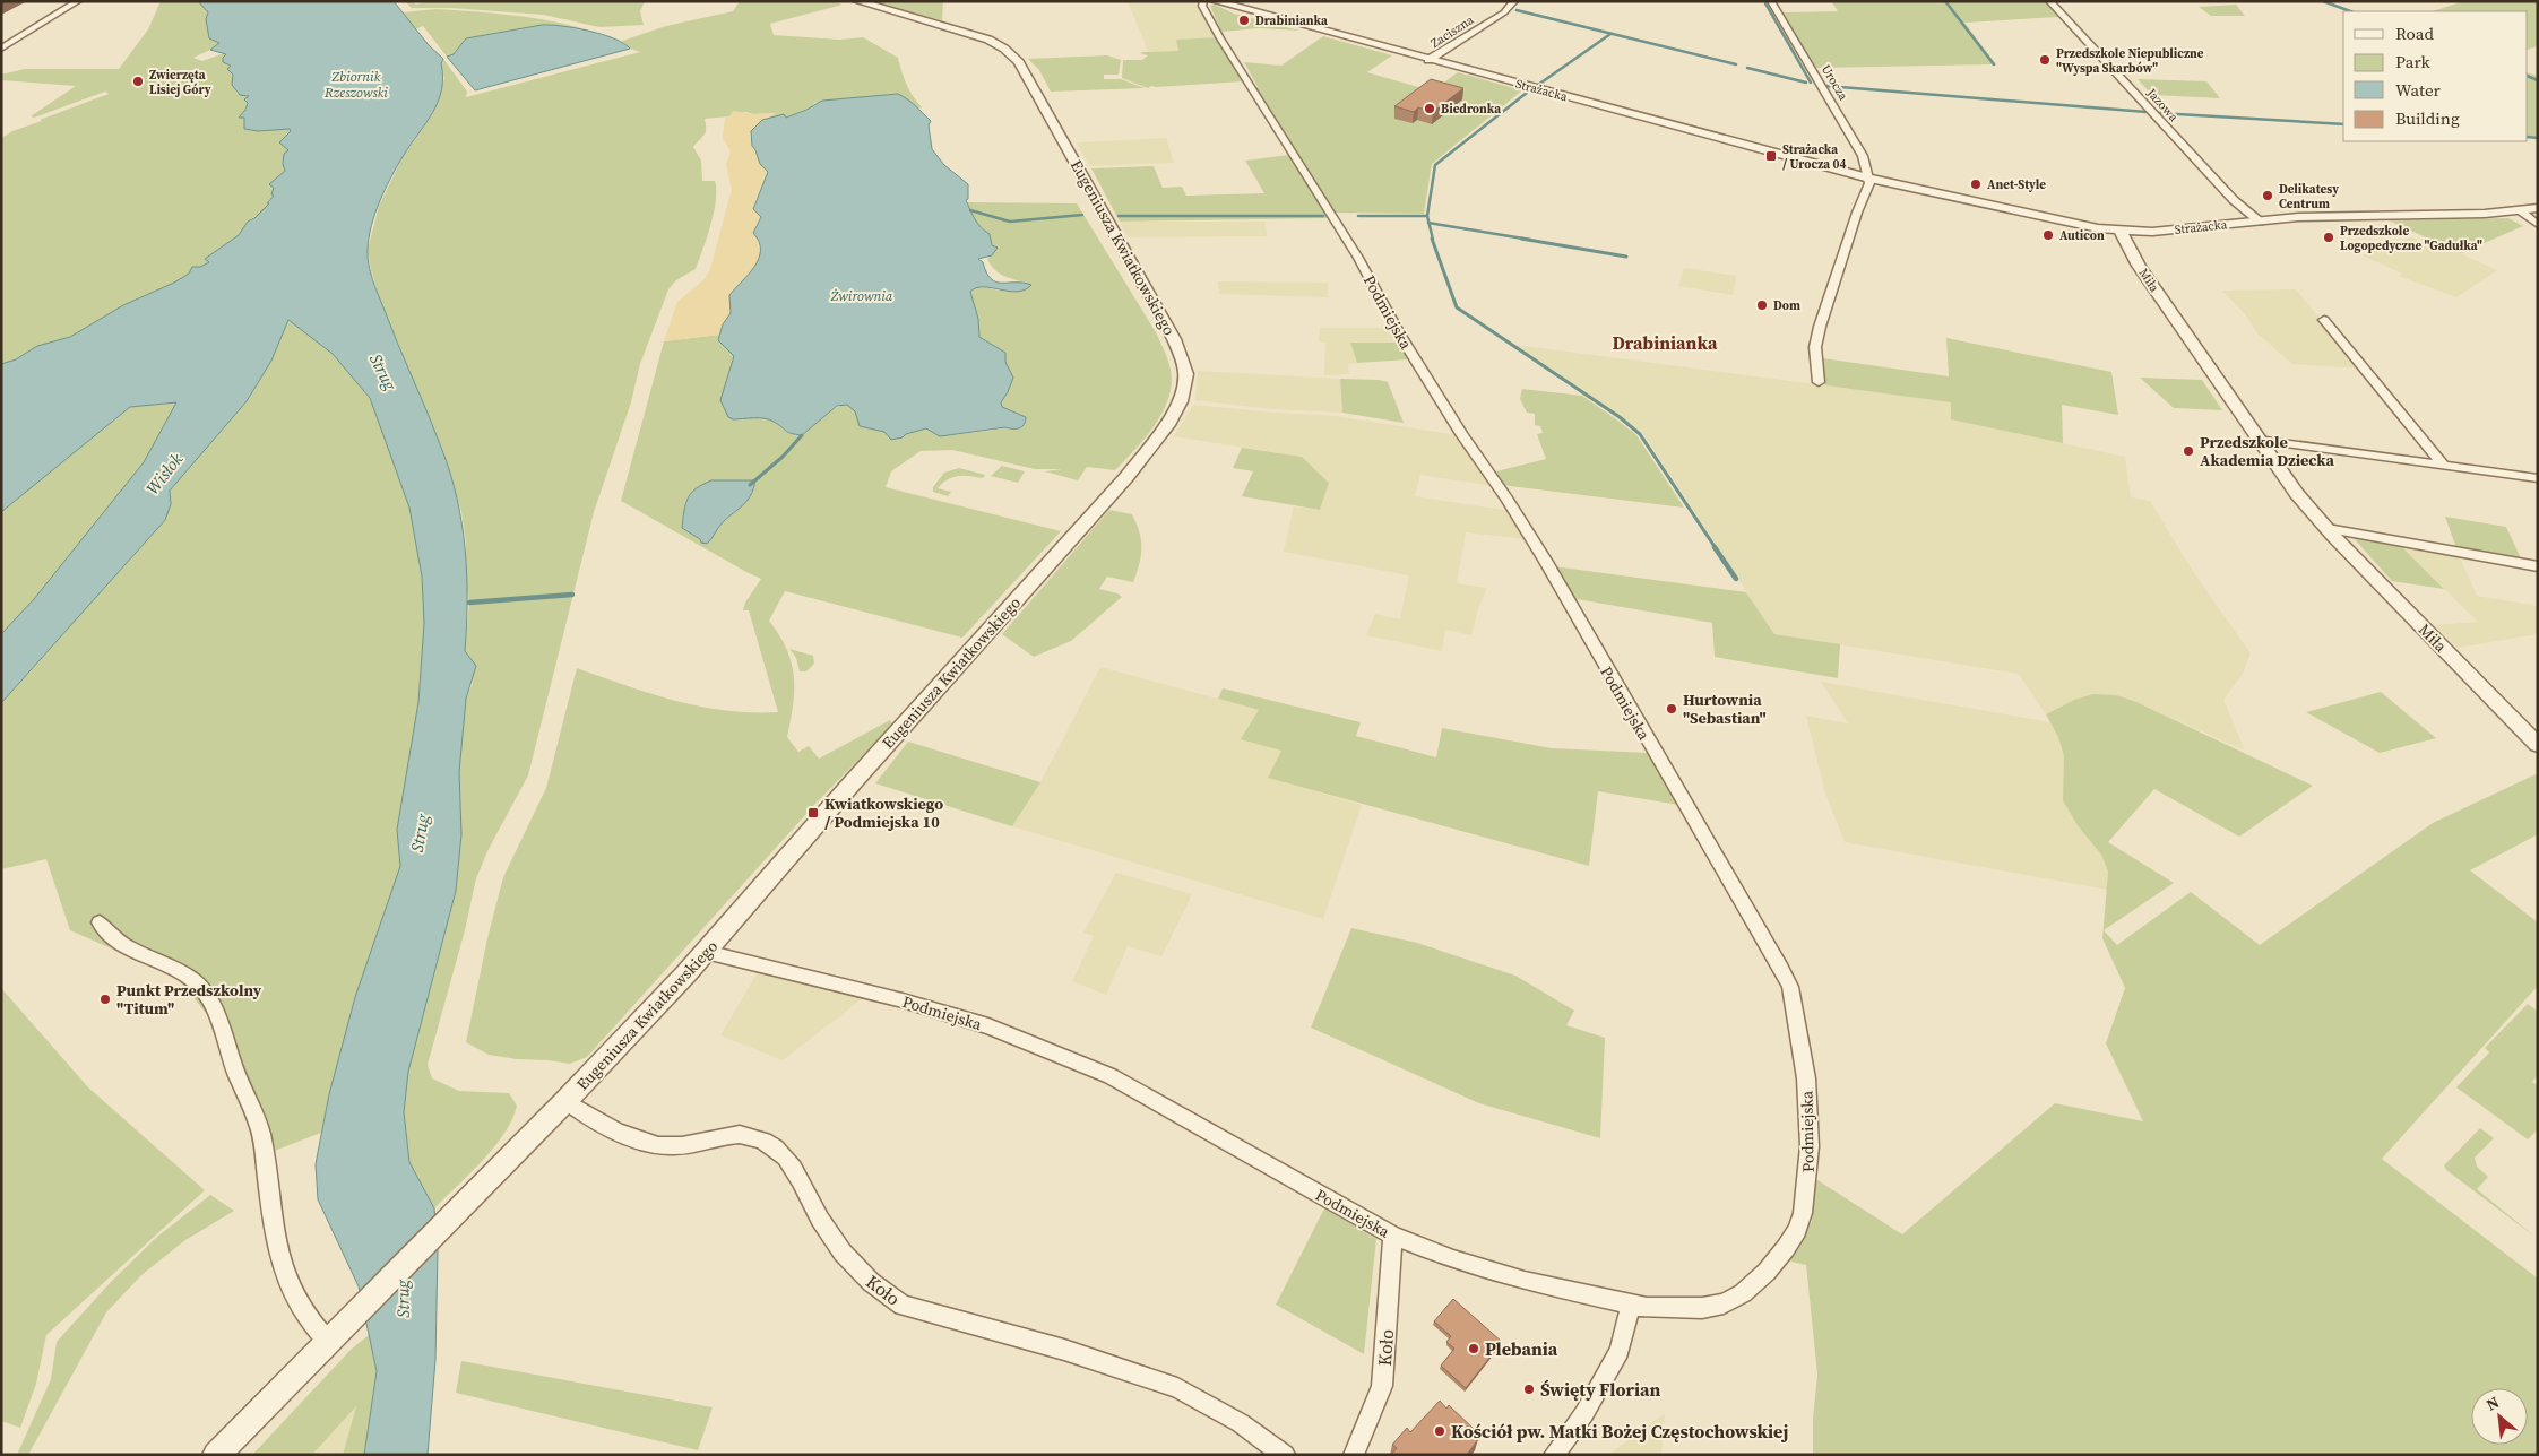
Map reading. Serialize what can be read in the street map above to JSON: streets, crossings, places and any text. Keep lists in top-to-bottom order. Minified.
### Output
{"streets":{"street":["Zaciszna","Urocza","Strażacka","Jazowa","Eugeniusza Kwiatkowskiego","Miła","Podmiejska","Koło"]},"crossings":[["Zaciszna","Strażacka"],["Urocza","Strażacka"],["Strażacka","Jazowa"],["Strażacka","Miła"],["Eugeniusza Kwiatkowskiego","Podmiejska"],["Eugeniusza Kwiatkowskiego","Koło"],["Podmiejska","Koło"]],"districts":["Drabinianka"],"water":["Zbiornik Rzeszowski","Żwirownia","Strug","Wisłok"],"places":{"other":["Drabinianka","Przedszkole Niepubliczne \"Wyspa Skarbów\"","Zwierzęta Lisiej Góry","Biedronka","Anet-Style","Delikatesy Centrum","Auticon","Przedszkole Logopedyczne \"Gadułka\"","Dom","Przedszkole Akademia Dziecka","Hurtownia \"Sebastian\"","Punkt Przedszkolny \"Titum\"","Plebania","Święty Florian","Kościół pw. Matki Bożej Częstochowskiej"],"transit":["Strażacka / Urocza 04","Kwiatkowskiego / Podmiejska 10"]},"legend":["Road","Park","Water","Building"],"north":"top left"}
